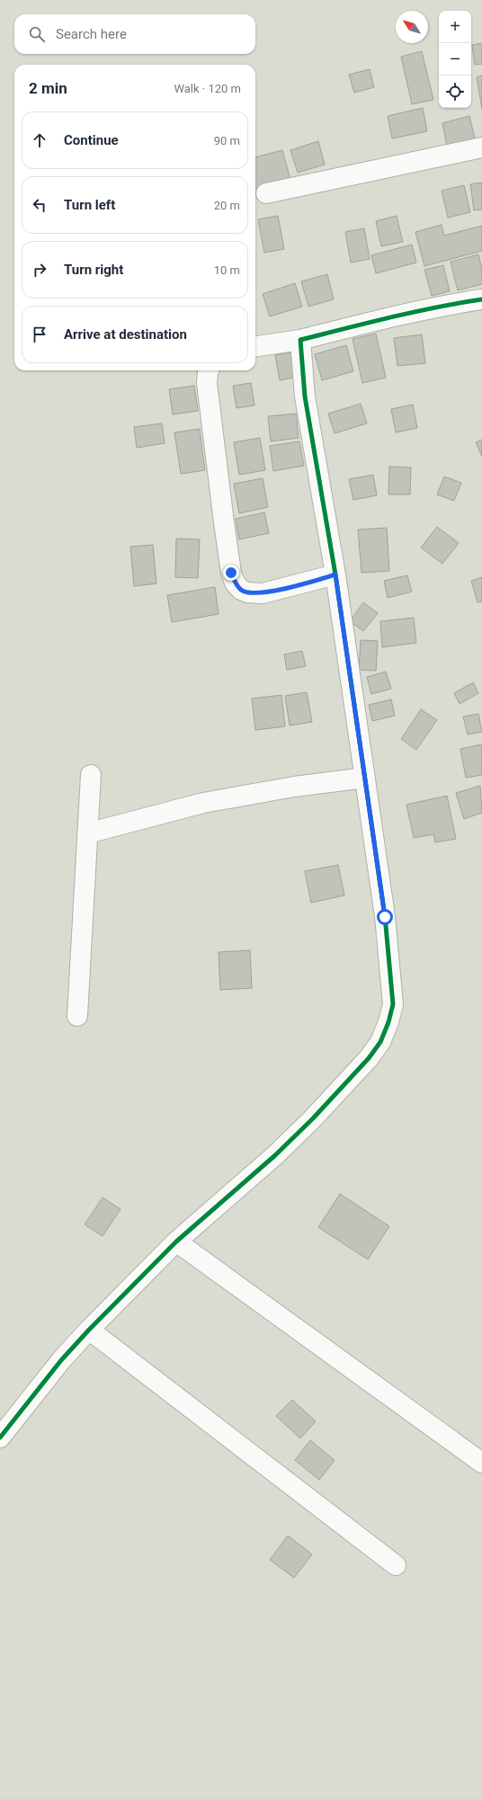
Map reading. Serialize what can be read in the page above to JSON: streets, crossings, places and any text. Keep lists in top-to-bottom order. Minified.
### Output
{"north":"top left","page":{"map_buttons":["+","−"],"search":"Search here","heading":["2 min","Walk · 120 m"],"list":[["Continue","90 m"],["Turn left","20 m"],["Turn right","10 m"],"Arrive at destination"]}}
